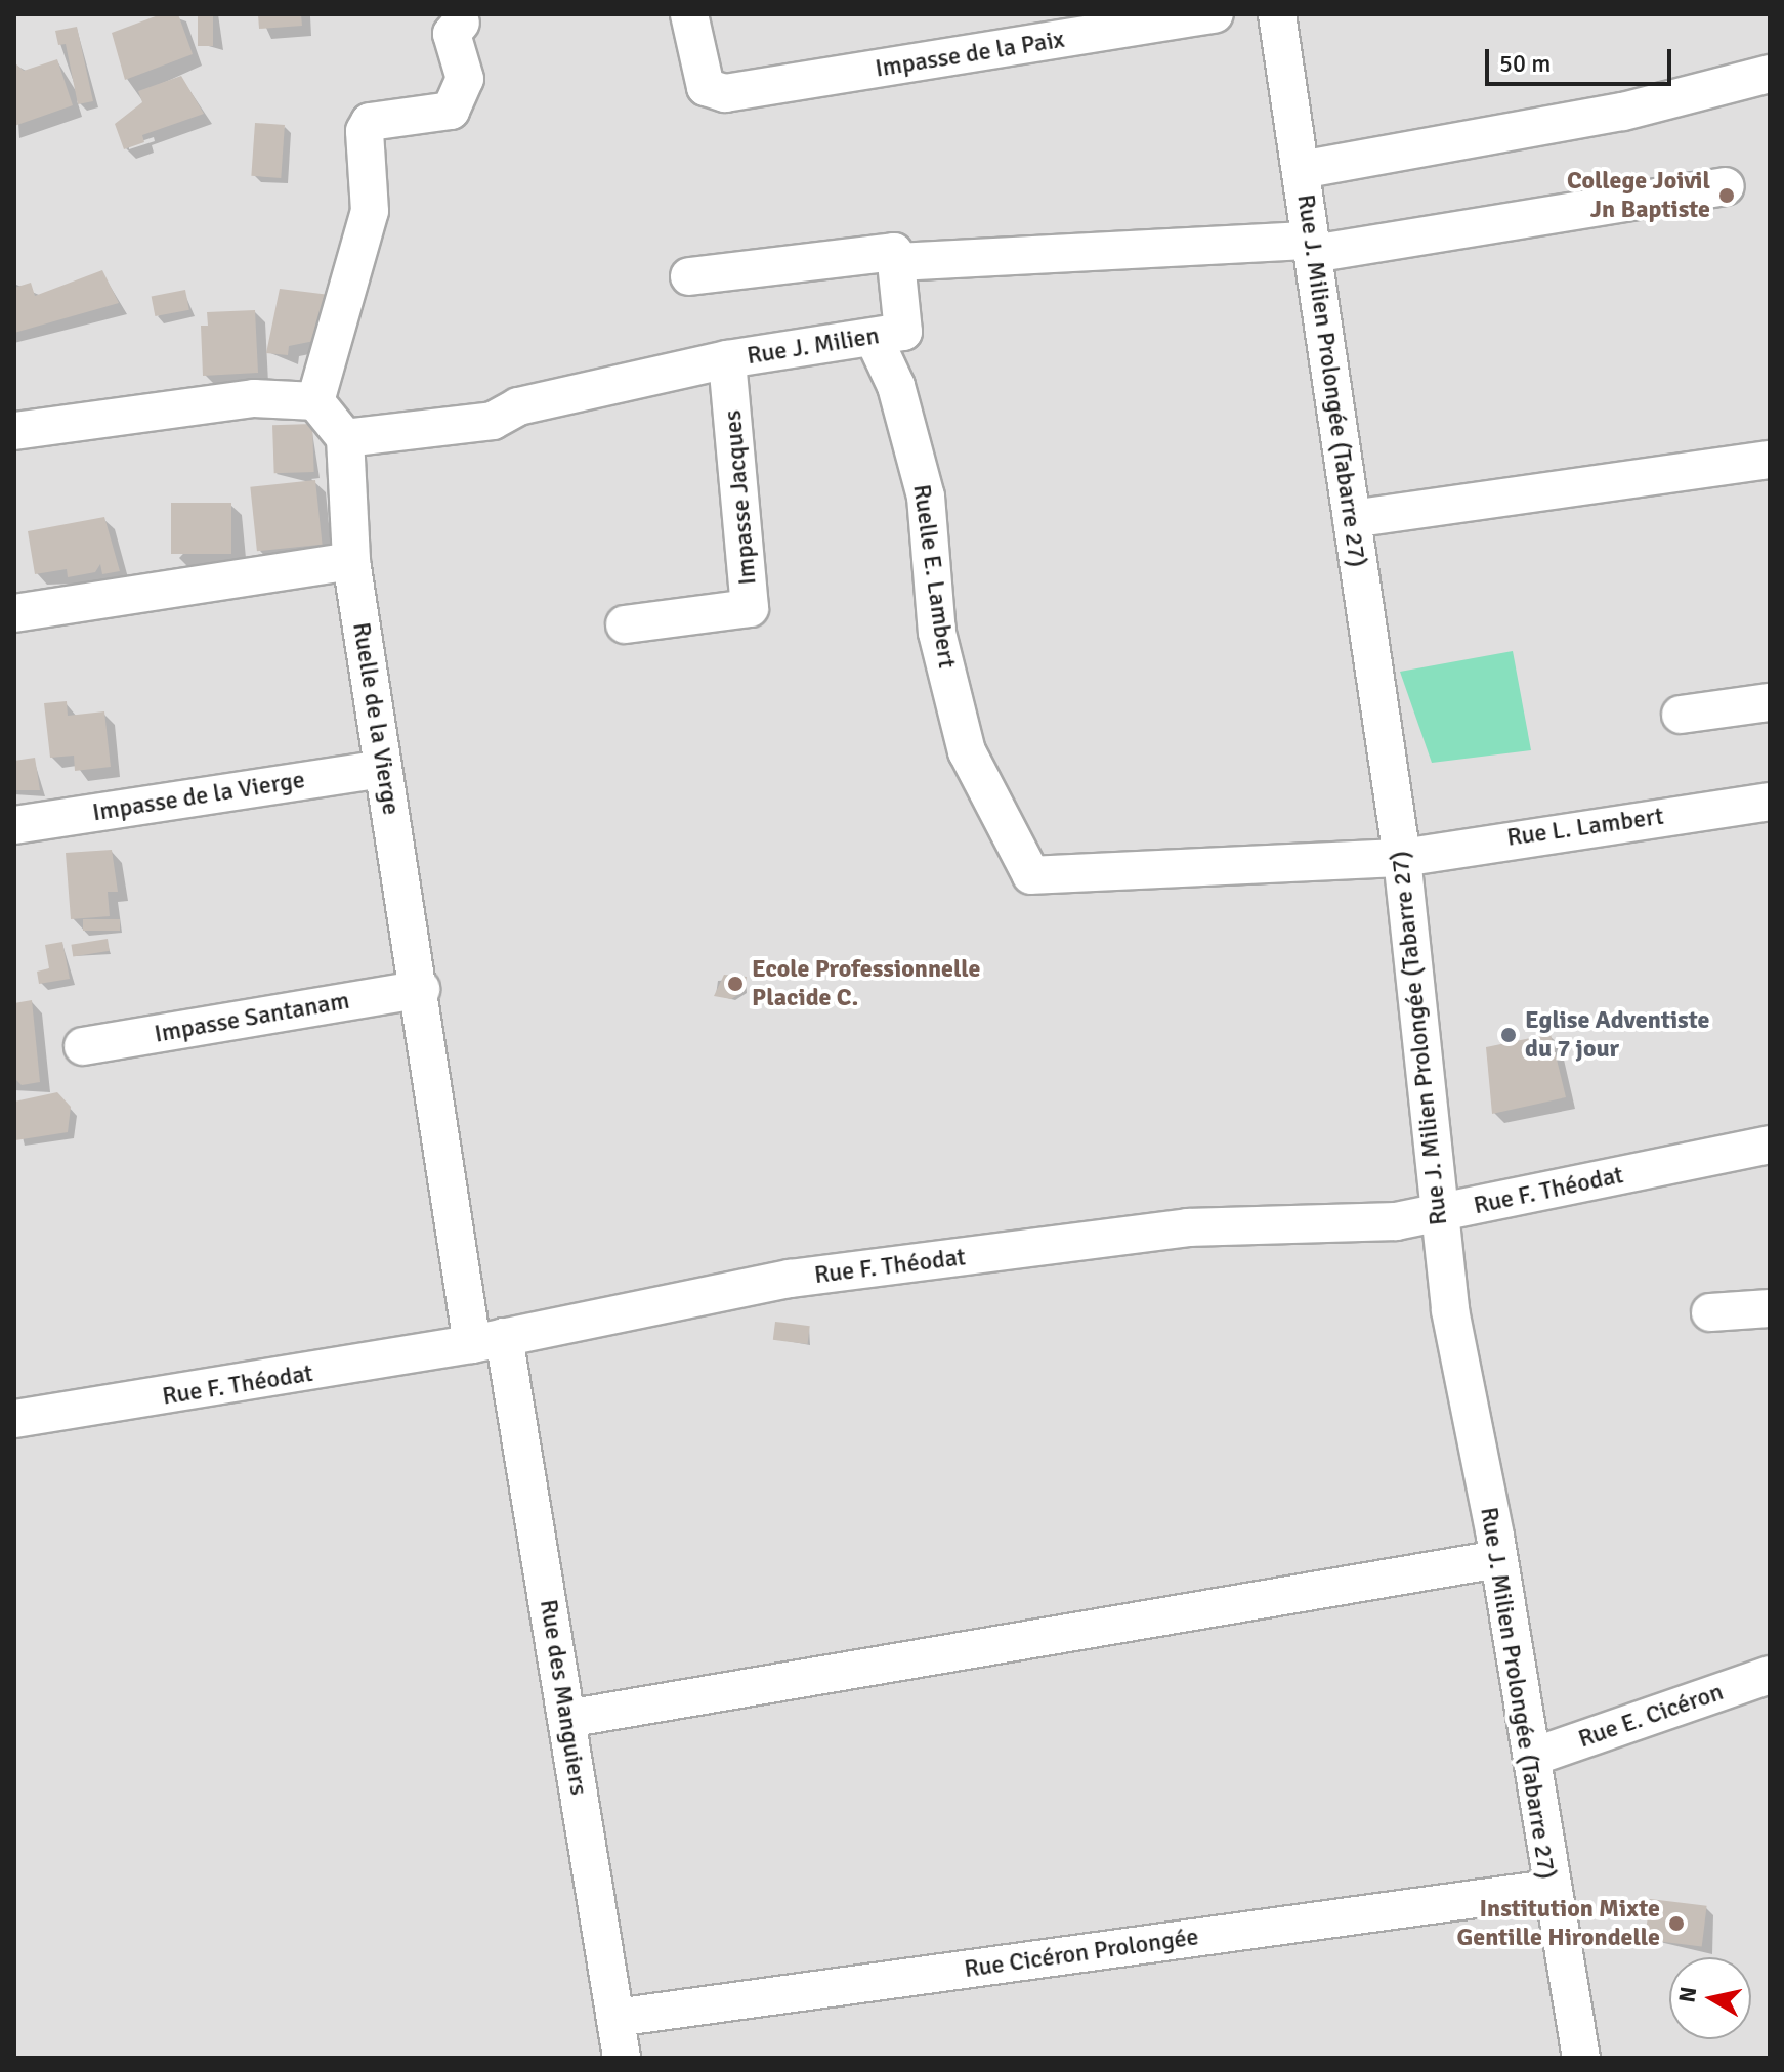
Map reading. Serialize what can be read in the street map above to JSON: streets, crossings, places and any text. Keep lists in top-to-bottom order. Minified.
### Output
{"streets":{"street":["Impasse de la Paix","Rue J. Milien","Rue J. Milien Prolongée (Tabarre 27)","Impasse Jacques","Ruelle E. Lambert","Ruelle de la Vierge","Impasse de la Vierge","Rue L. Lambert","Impasse Santanam","Rue F. Théodat","Rue des Manguiers","Rue E. Cicéron","Rue Cicéron Prolongée"]},"crossings":[["Rue J. Milien","Impasse Jacques"],["Rue J. Milien","Ruelle E. Lambert"],["Rue J. Milien","Ruelle de la Vierge"],["Rue J. Milien Prolongée (Tabarre 27)","Ruelle E. Lambert"],["Rue J. Milien Prolongée (Tabarre 27)","Rue L. Lambert"],["Rue J. Milien Prolongée (Tabarre 27)","Rue F. Théodat"],["Rue J. Milien Prolongée (Tabarre 27)","Rue E. Cicéron"],["Rue J. Milien Prolongée (Tabarre 27)","Rue Cicéron Prolongée"],["Ruelle E. Lambert","Rue L. Lambert"],["Ruelle de la Vierge","Impasse de la Vierge"],["Ruelle de la Vierge","Impasse Santanam"],["Ruelle de la Vierge","Rue F. Théodat"],["Ruelle de la Vierge","Rue des Manguiers"],["Rue F. Théodat","Rue des Manguiers"],["Rue des Manguiers","Rue Cicéron Prolongée"]],"places":["College Joivil Jn Baptiste","Ecole Professionnelle Placide C.","Eglise Adventiste du 7 jour","Institution Mixte Gentille Hirondelle"],"scale_bar":"50 m","north":"left"}
